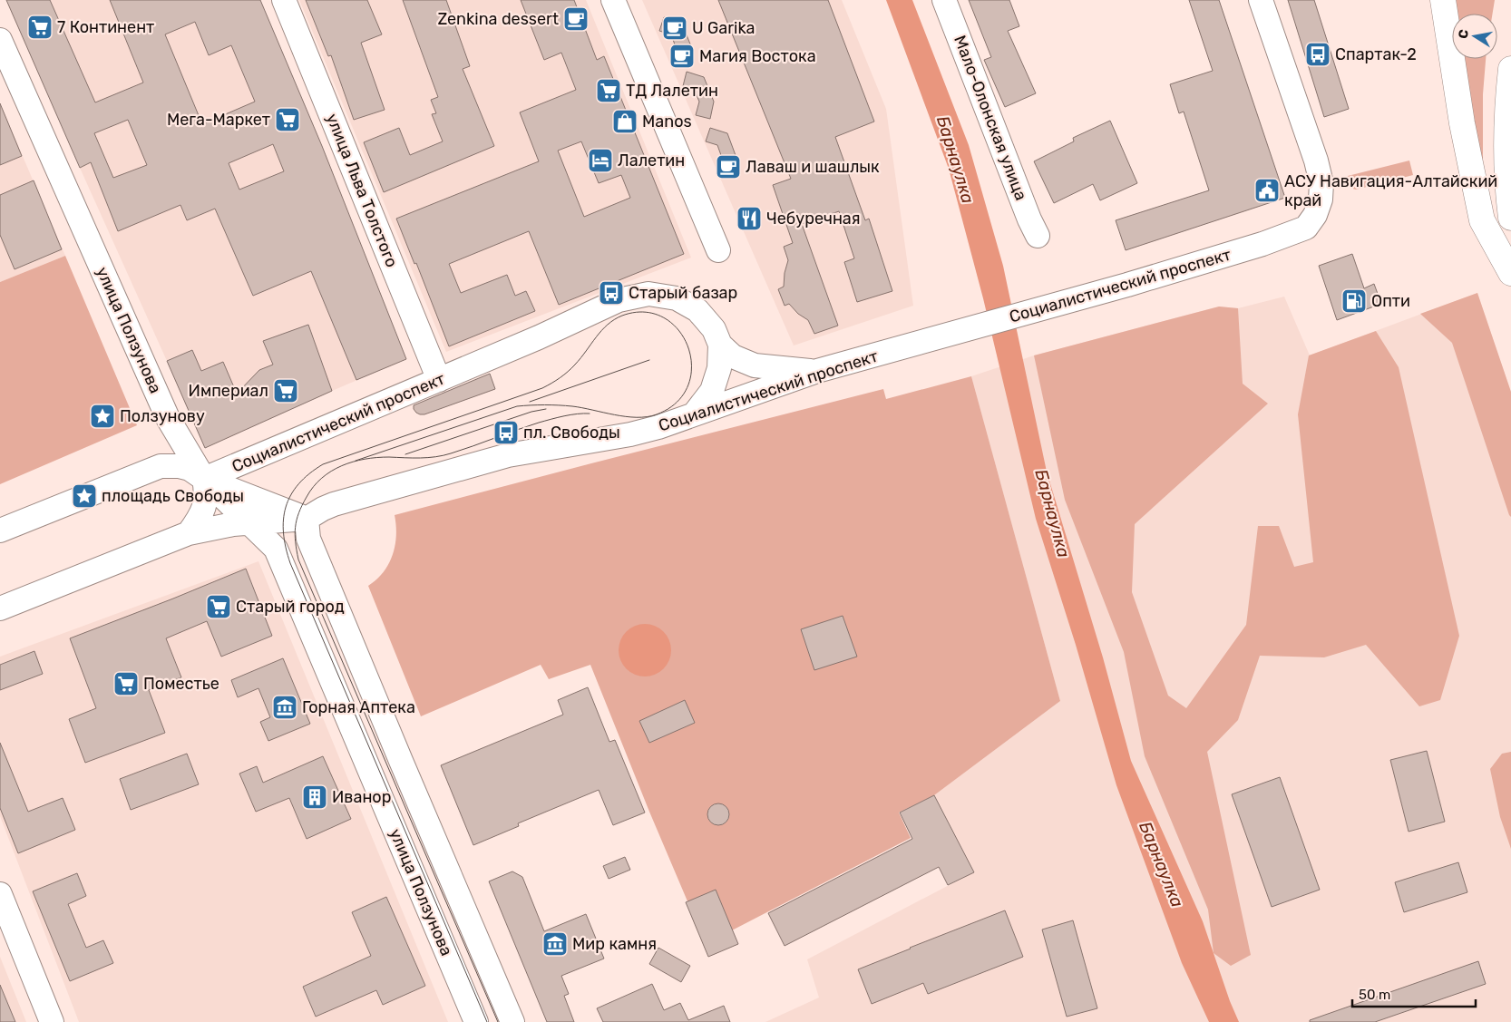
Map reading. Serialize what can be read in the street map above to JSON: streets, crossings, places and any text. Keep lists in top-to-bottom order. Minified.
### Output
{"streets":{"street":["Мало-Олонская улица","улица Льва Толстого","Социалистический проспект","улица Ползунова"]},"crossings":[["улица Льва Толстого","Социалистический проспект"],["Социалистический проспект","улица Ползунова"]],"water":["Барнаулка"],"places":{"cafe":["Zenkina dessert","U Garika","Магия Востока","Лаваш и шашлык"],"supermarket":["7 Континент","ТД Лалетин","Мега-Маркет","Империал","Старый город","Поместье"],"bus stop":["Спартак-2","Старый базар","пл. Свободы"],"shop":["Manos"],"hotel":["Лалетин"],"public building":["АСУ Навигация-Алтайский край"],"restaurant":["Чебуречная"],"fuel station":["Опти"],"place":["Ползунову","площадь Свободы"],"museum":["Горная Аптека","Мир камня"],"building":["Иванор"]},"scale_bar":"50 m","north":"left"}
